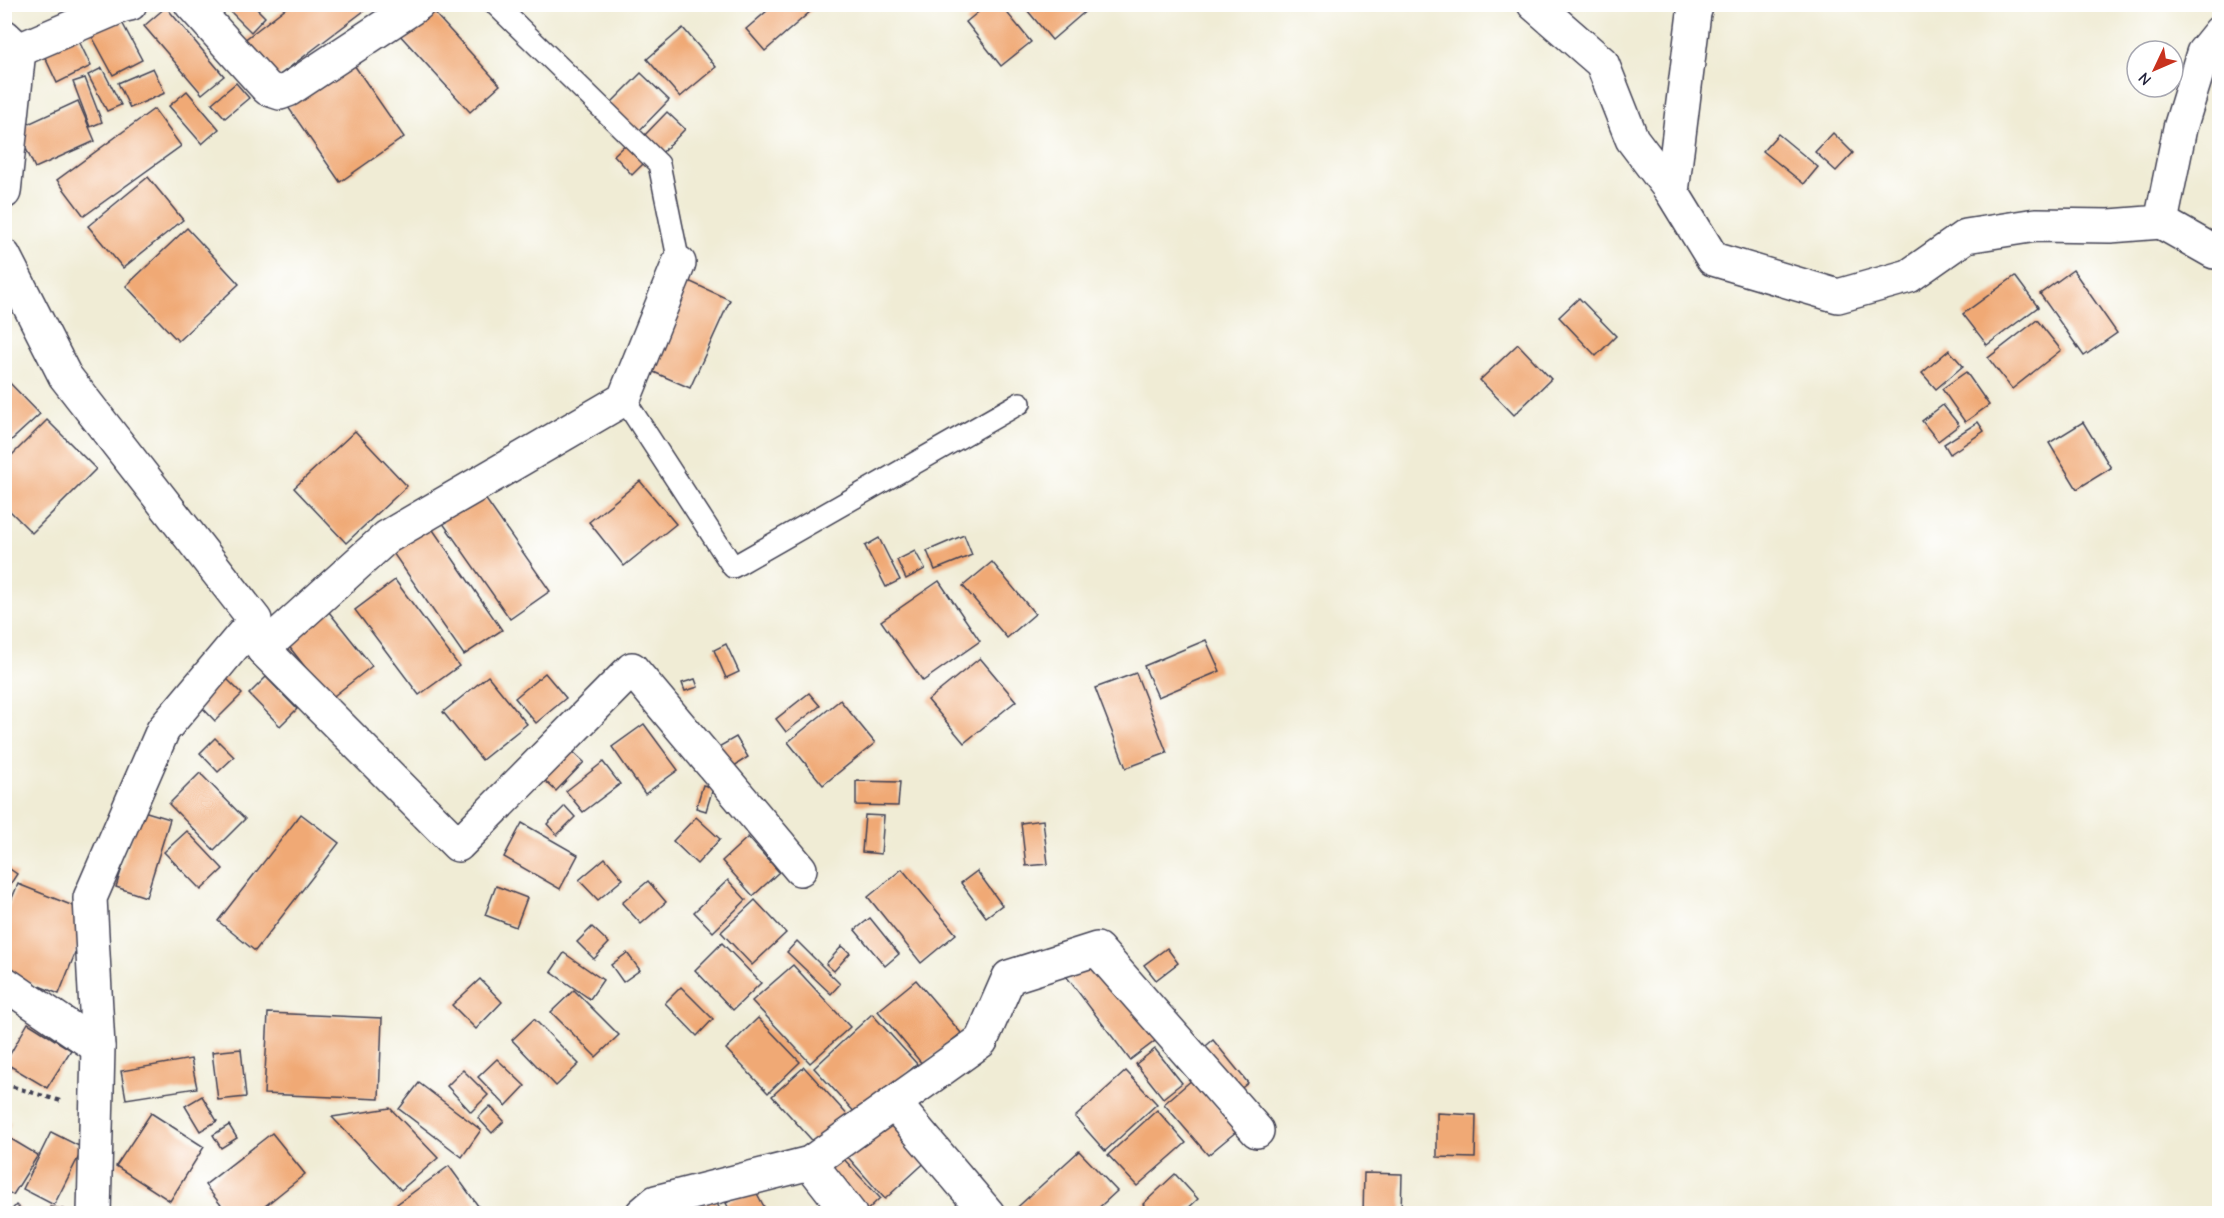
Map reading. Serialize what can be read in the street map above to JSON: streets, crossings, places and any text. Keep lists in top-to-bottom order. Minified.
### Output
{"north":"bottom left"}
